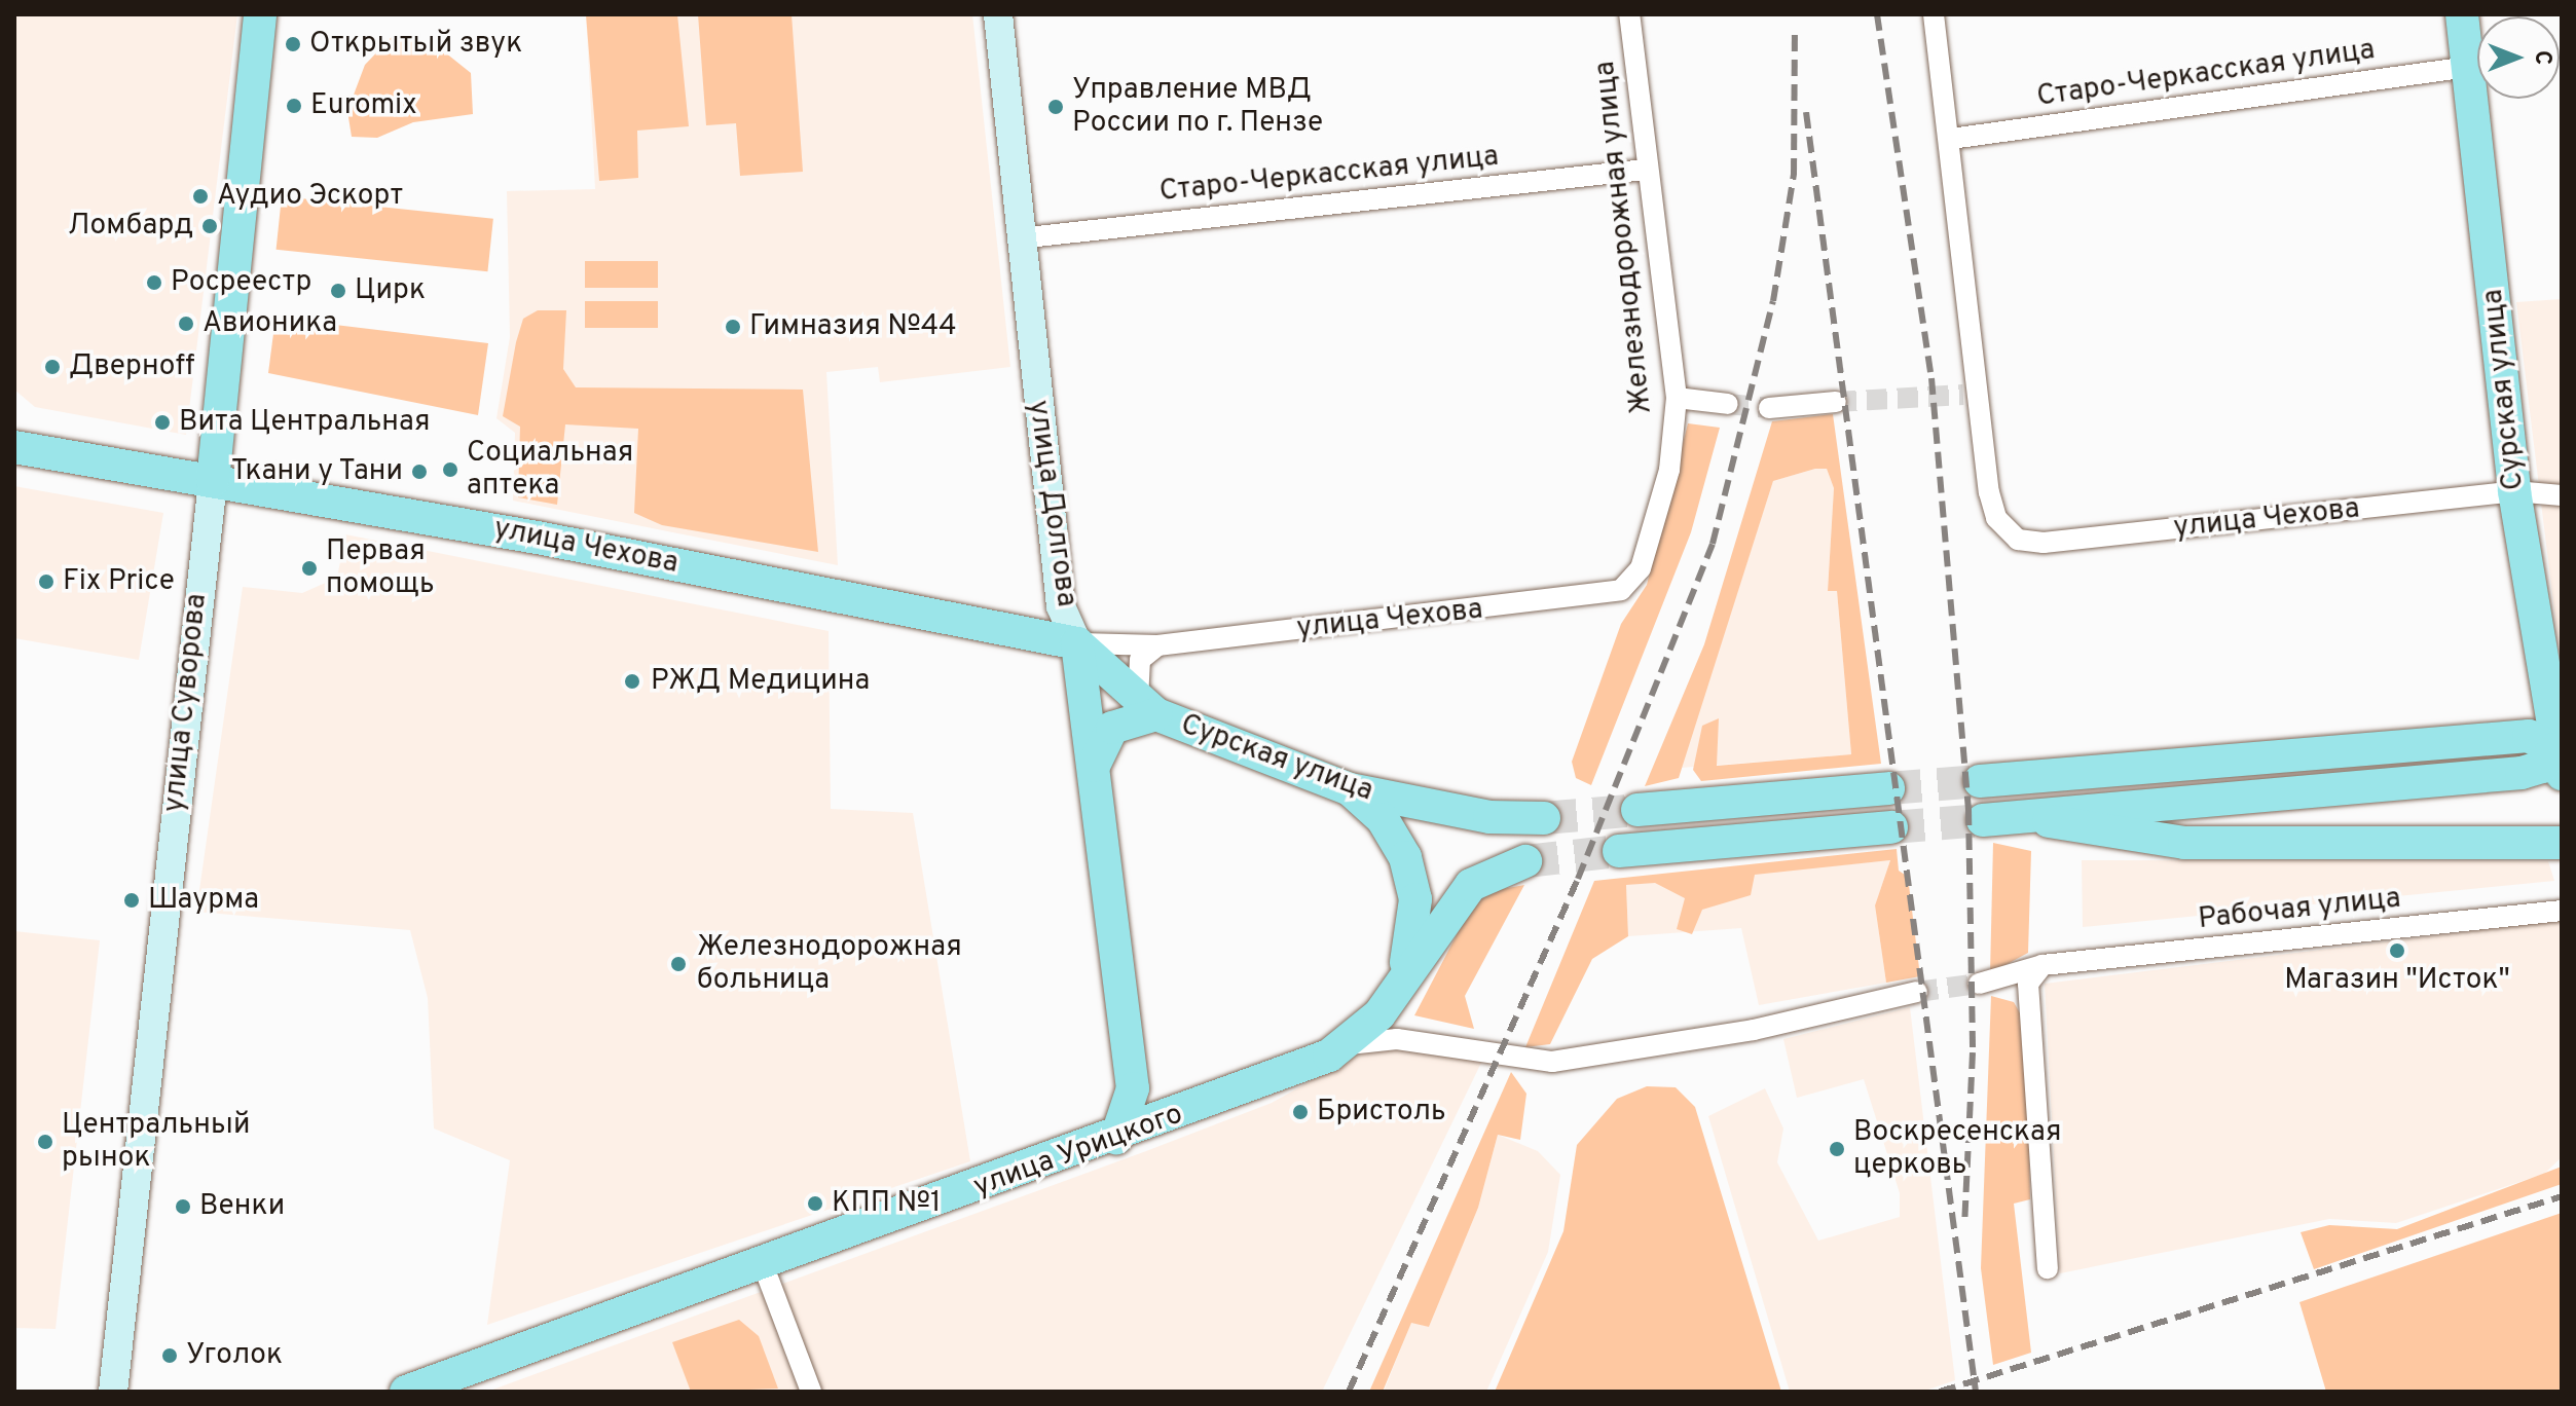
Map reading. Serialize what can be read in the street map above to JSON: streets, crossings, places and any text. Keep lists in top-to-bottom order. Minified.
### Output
{"streets":{"main road":["Сурская улица","улица Долгова","улица Чехова","улица Суворова","улица Урицкого"],"street":["Старо-Черкасская улица","Железнодорожная улица","Рабочая улица"]},"crossings":[["Старо-Черкасская улица","Железнодорожная улица"],["Старо-Черкасская улица","Сурская улица"],["Старо-Черкасская улица","улица Долгова"],["Старо-Черкасская улица","улица Чехова"],["Железнодорожная улица","улица Чехова"],["Сурская улица","улица Долгова"],["Сурская улица","улица Чехова"],["улица Долгова","улица Чехова"],["улица Долгова","улица Урицкого"],["улица Чехова","улица Суворова"]],"places":["Открытый звук","Euromix","Управление МВД России по г. Пензе","Аудио Эскорт","Ломбард","Росреестр","Цирк","Авионика","Гимназия №44","Дверноff","Вита Центральная","Социальная аптека","Ткани у Тани","Первая помощь","Fix Price","РЖД Медицина","Шаурма","Магазин \"Исток\"","Железнодорожная больница","Бристоль","Центральный рынок","Воскресенская церковь","КПП №1","Венки","Уголок"],"north":"right"}
